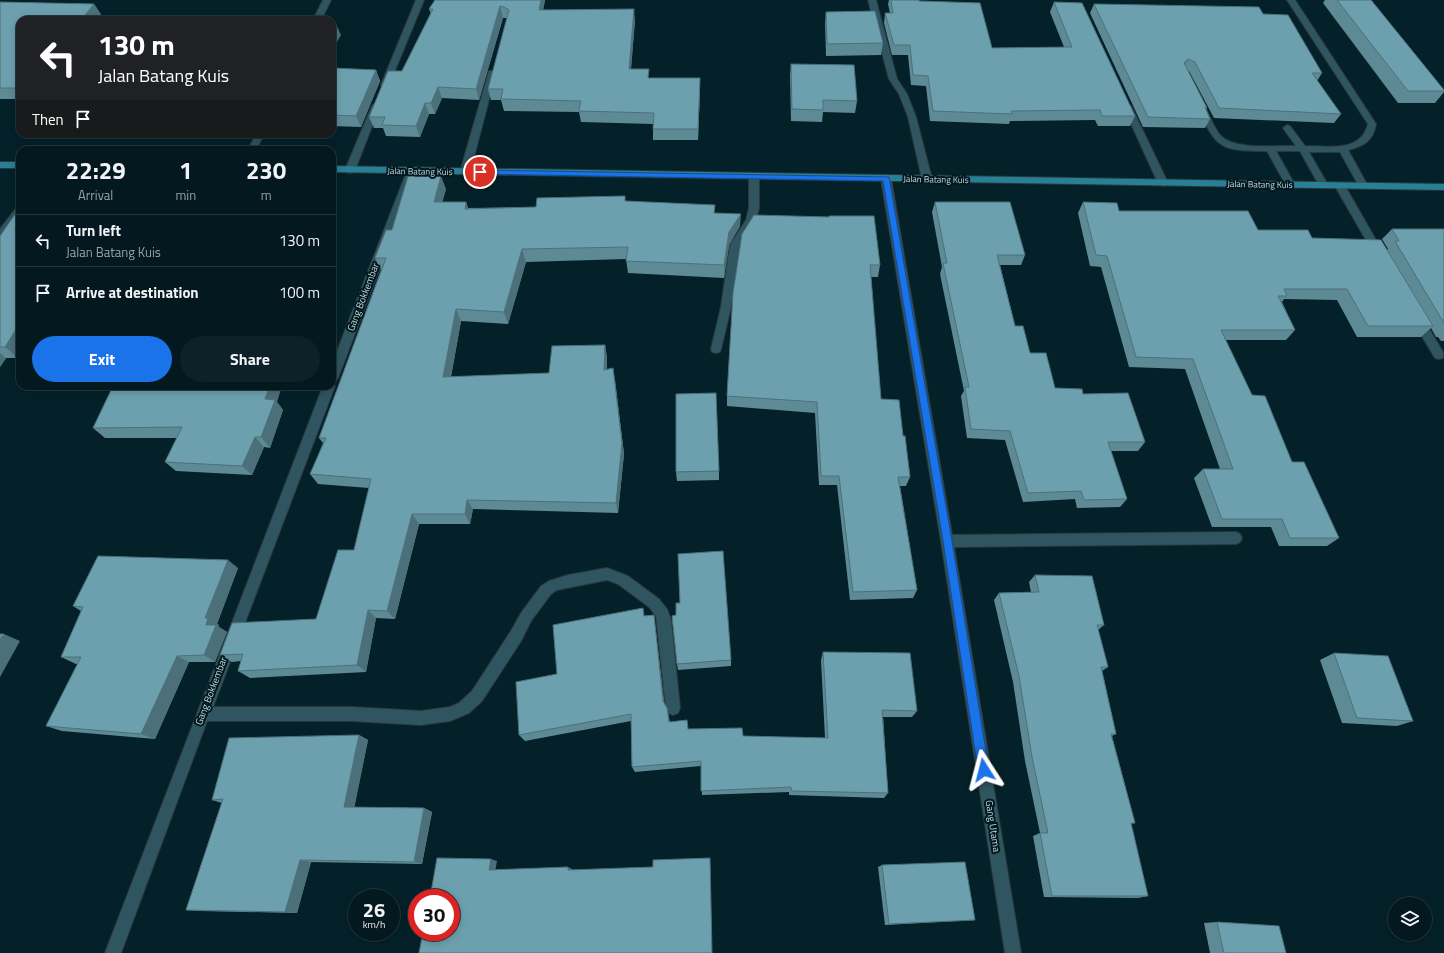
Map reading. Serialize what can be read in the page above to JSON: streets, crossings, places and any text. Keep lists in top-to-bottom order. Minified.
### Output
{"streets":{"main road":["Jalan Batang Kuis"],"street":["Gang Bokkembar","Gang Utama"]},"crossings":[["Jalan Batang Kuis","Gang Bokkembar"],["Jalan Batang Kuis","Gang Utama"]],"page":{"turn":["130 m","Jalan Batang Kuis"],"then":"Then","eta":["22:29","Arrival","1","min","230","m"],"list":[{"name":"Turn left","note":"Jalan Batang Kuis","value":"130 m"},{"name":"Arrive at destination","value":"100 m"}],"buttons":["Exit","Share"],"speed":"26 km/h","limit":"30"}}
